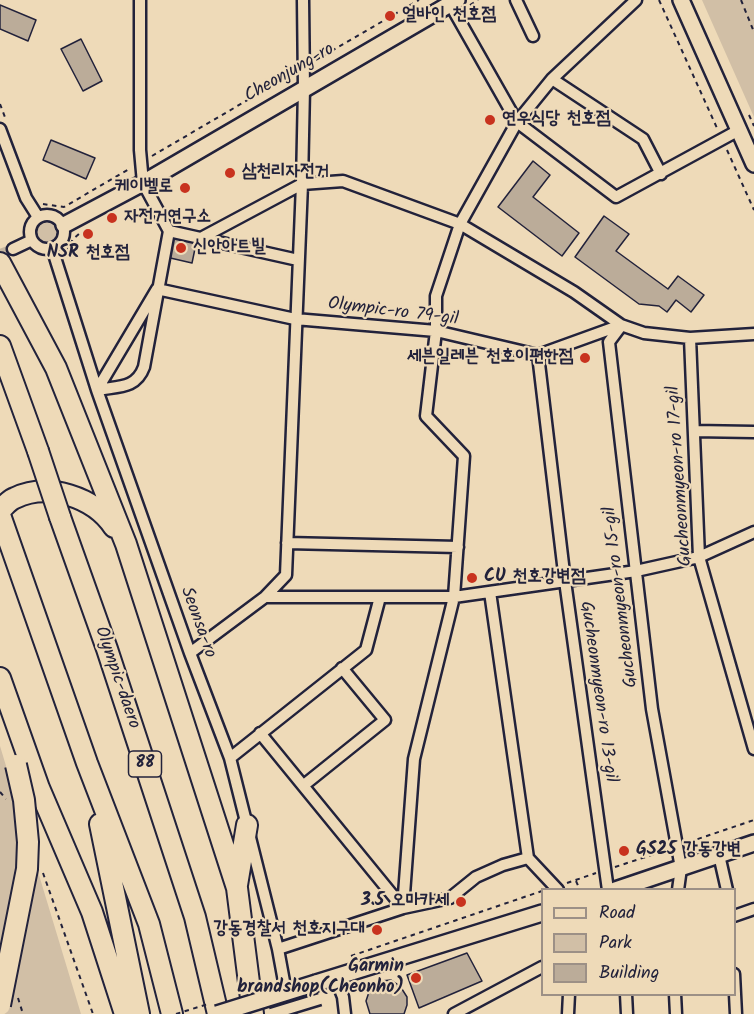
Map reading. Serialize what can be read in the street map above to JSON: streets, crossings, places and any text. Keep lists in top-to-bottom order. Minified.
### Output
{"streets":{"highway":["Olympic-daero","88"],"main road":["Cheonjung-ro"],"street":["Olympic-ro 79-gil","Gucheonmyeon-ro 17-gil","Gucheonmyeon-ro 15-gil","Seonsa-ro","Gucheonmyeon-ro 13-gil"]},"crossings":[["Cheonjung-ro","Seonsa-ro"],["Olympic-ro 79-gil","Gucheonmyeon-ro 13-gil"]],"places":["얼바인 천호점","연우식당 천호점","삼천리자전거","케이벨로","자전거연구소","NSR 천호점","신안아트빌","세븐일레븐 천호이편한점","CU 천호강변점","GS25 강동강변","3.5 오마카세","강동경찰서 천호지구대","Garmin brandshop(Cheonho)"],"legend":["Road","Park","Building"]}
